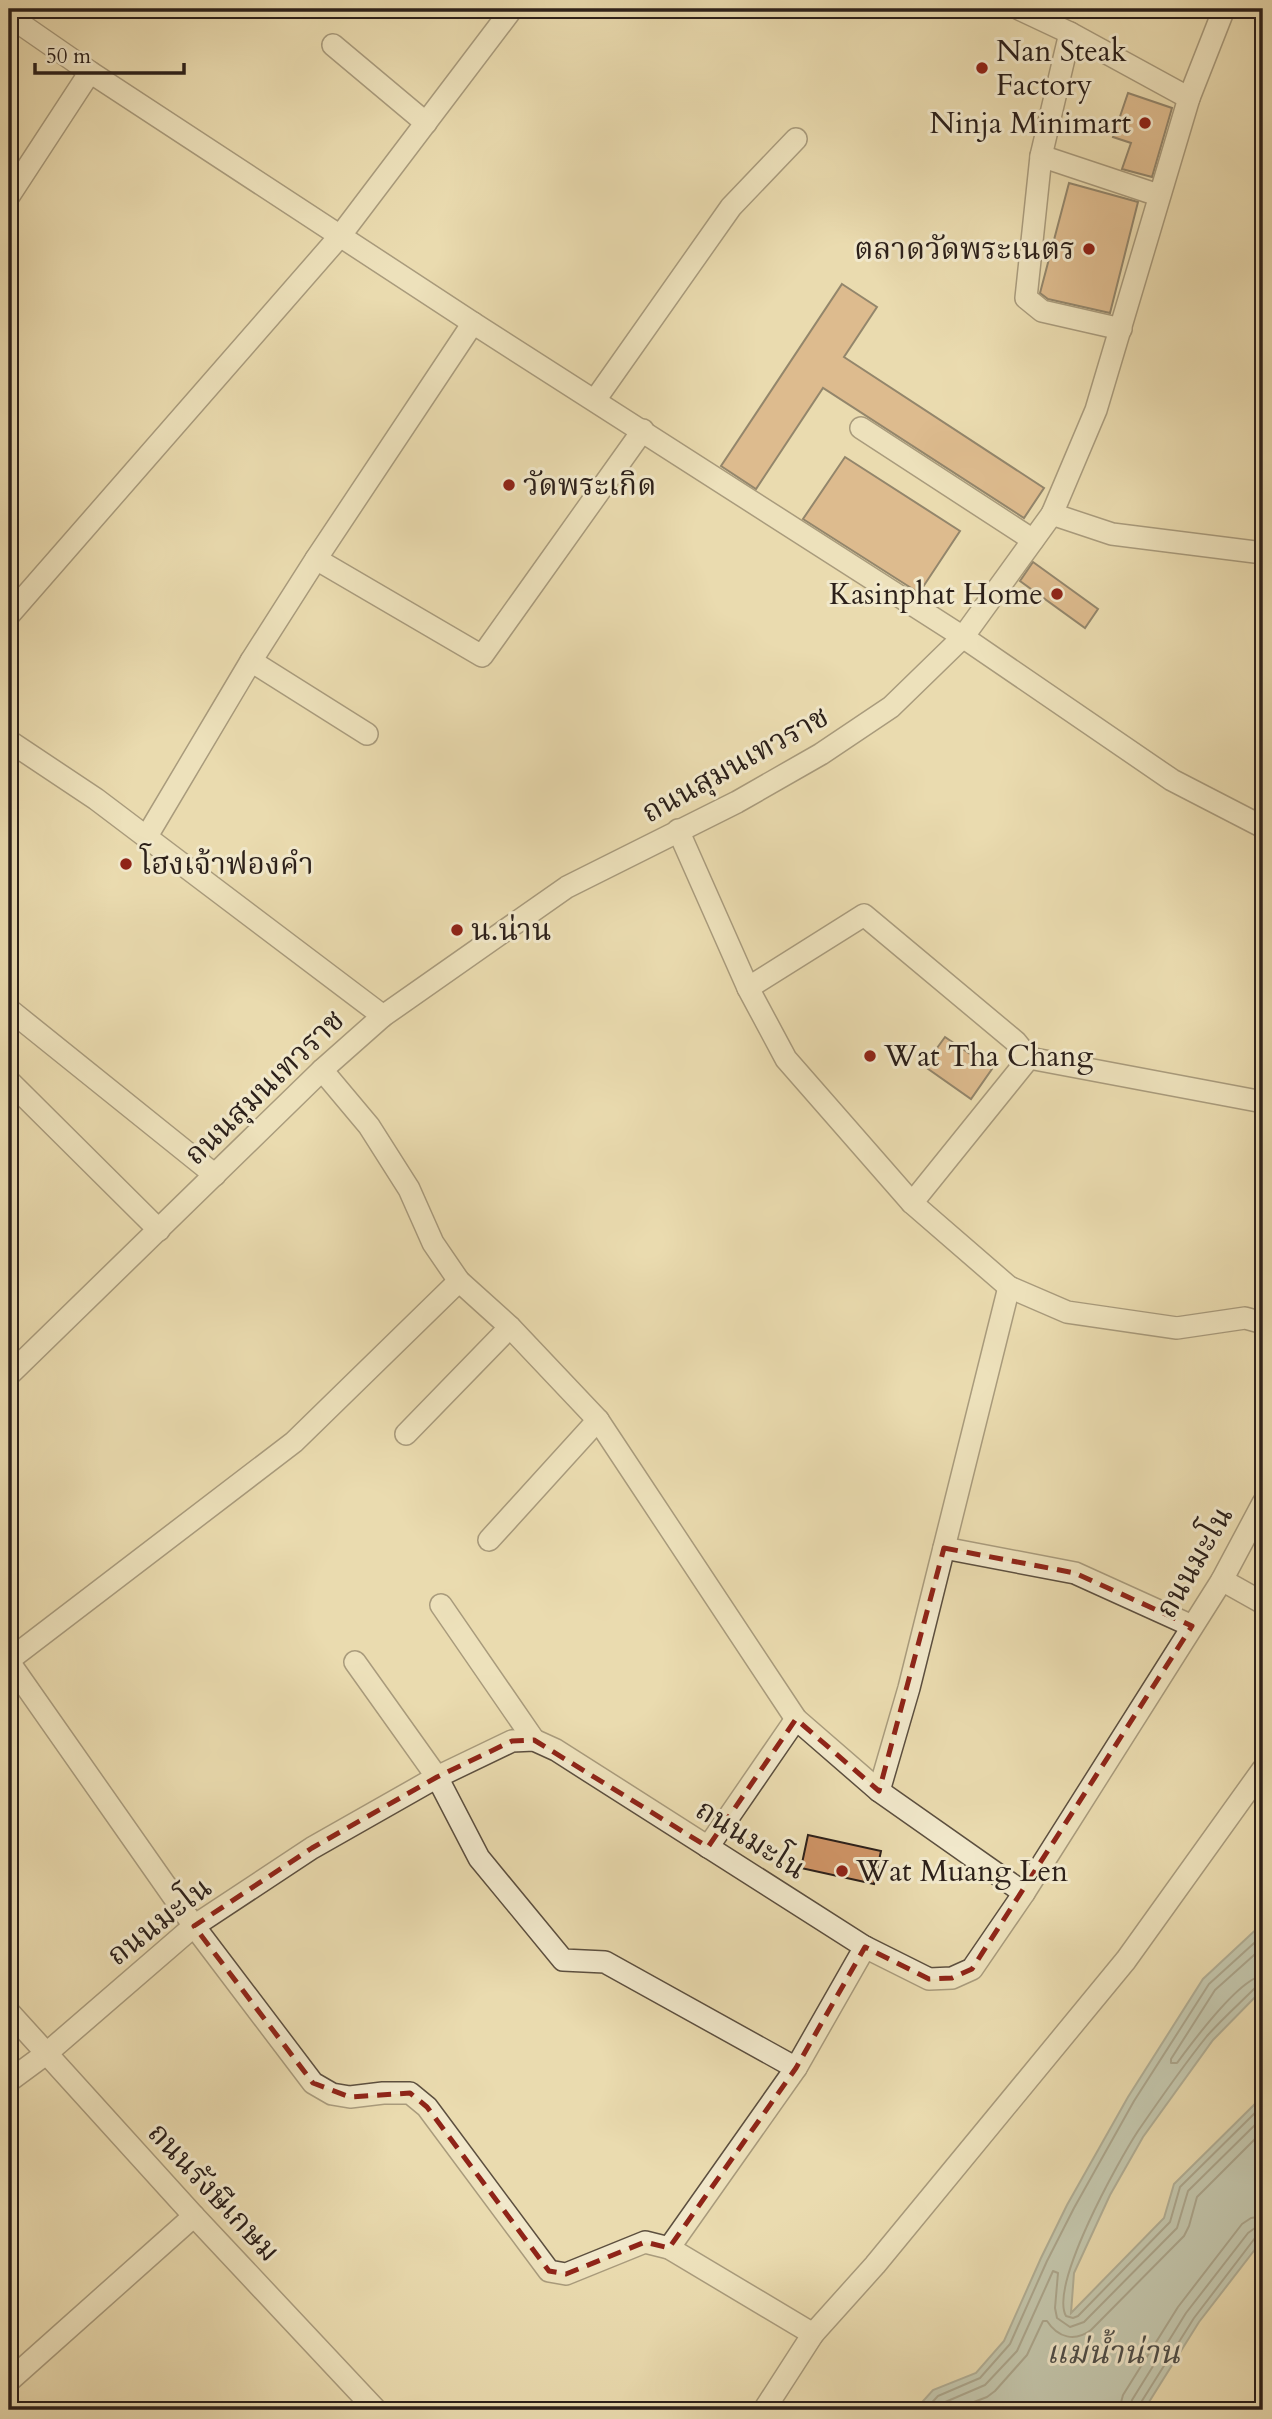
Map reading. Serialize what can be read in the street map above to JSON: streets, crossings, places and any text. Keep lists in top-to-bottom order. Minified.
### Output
{"streets":{"street":["ถนนสุมนเทวราช","ถนนมะโน","ถนนรังษีเกษม"]},"crossings":[["ถนนมะโน","ถนนรังษีเกษม"]],"water":["แม่น้ำน่าน"],"places":["Nan Steak Factory","Ninja Minimart","ตลาดวัดพระเนตร","วัดพระเกิด","Kasinphat Home","โฮงเจ้าฟองคำ","น.น่าน","Wat Tha Chang","Wat Muang Len"],"scale_bar":"50 m"}
